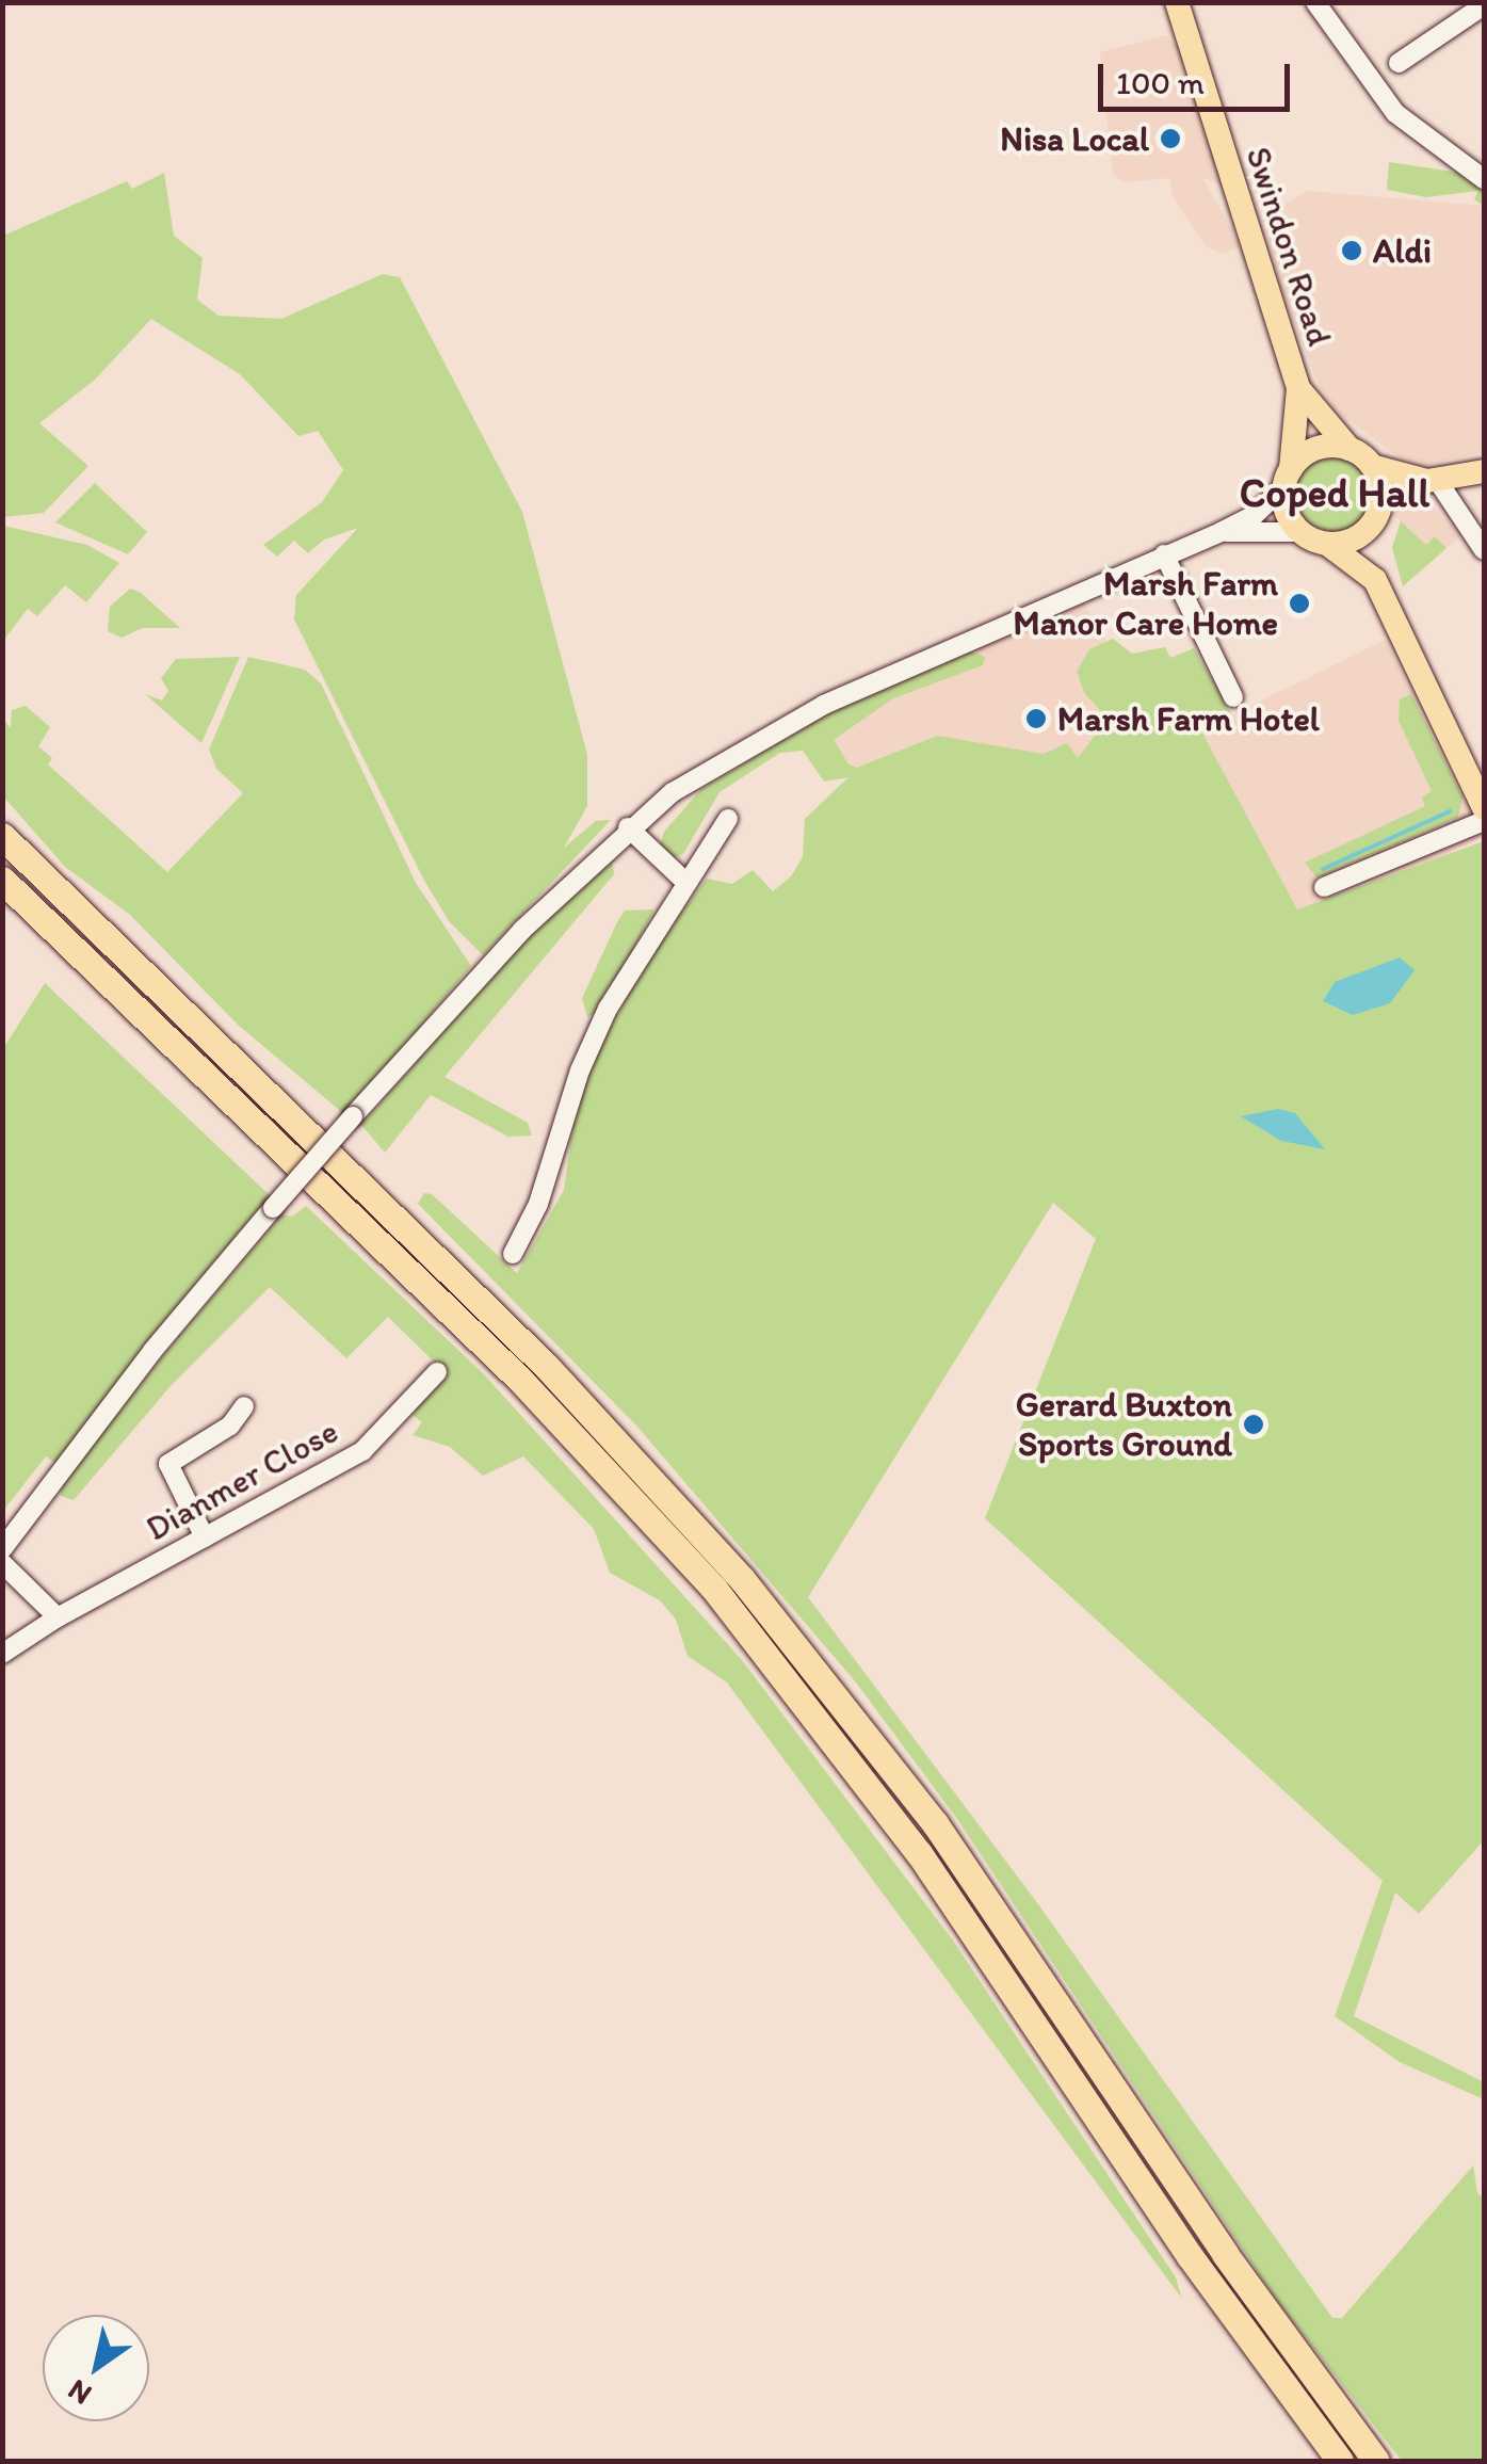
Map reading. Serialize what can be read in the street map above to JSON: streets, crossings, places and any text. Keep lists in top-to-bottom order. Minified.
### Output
{"streets":{"main road":["Swindon Road"],"street":["Dianmer Close"]},"districts":["Coped Hall"],"places":["Nisa Local","Aldi","Marsh Farm Manor Care Home","Marsh Farm Hotel","Gerard Buxton Sports Ground"],"scale_bar":"100 m","north":"bottom left"}
